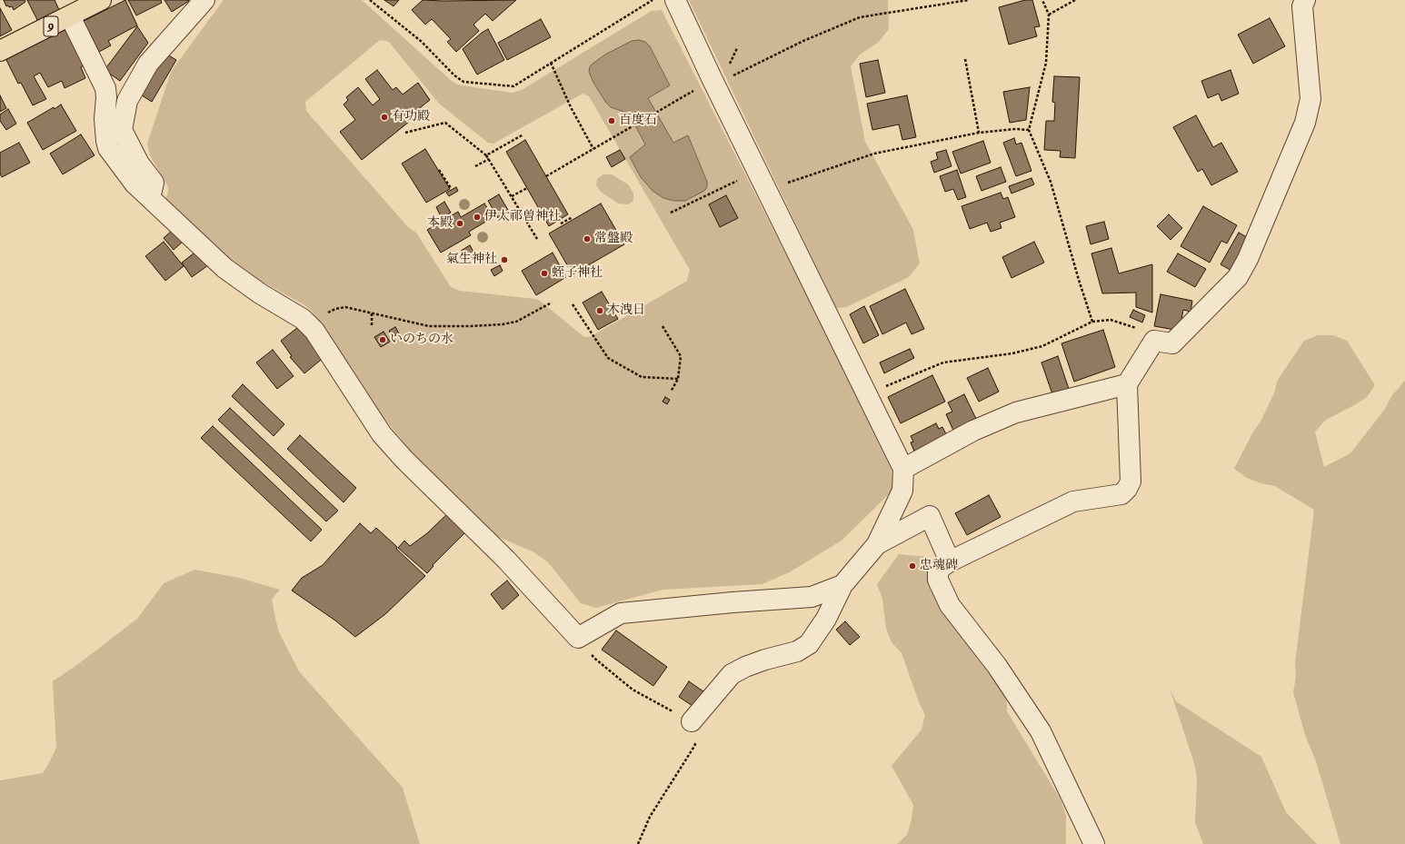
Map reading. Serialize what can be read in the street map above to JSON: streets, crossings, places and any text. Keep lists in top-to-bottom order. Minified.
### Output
{"streets":{"main road":["9"]},"places":["有功殿","百度石","伊太祁曽神社","本殿","常盤殿","氣生神社","蛭子神社","木洩日","いのちの水","忠魂碑"]}
